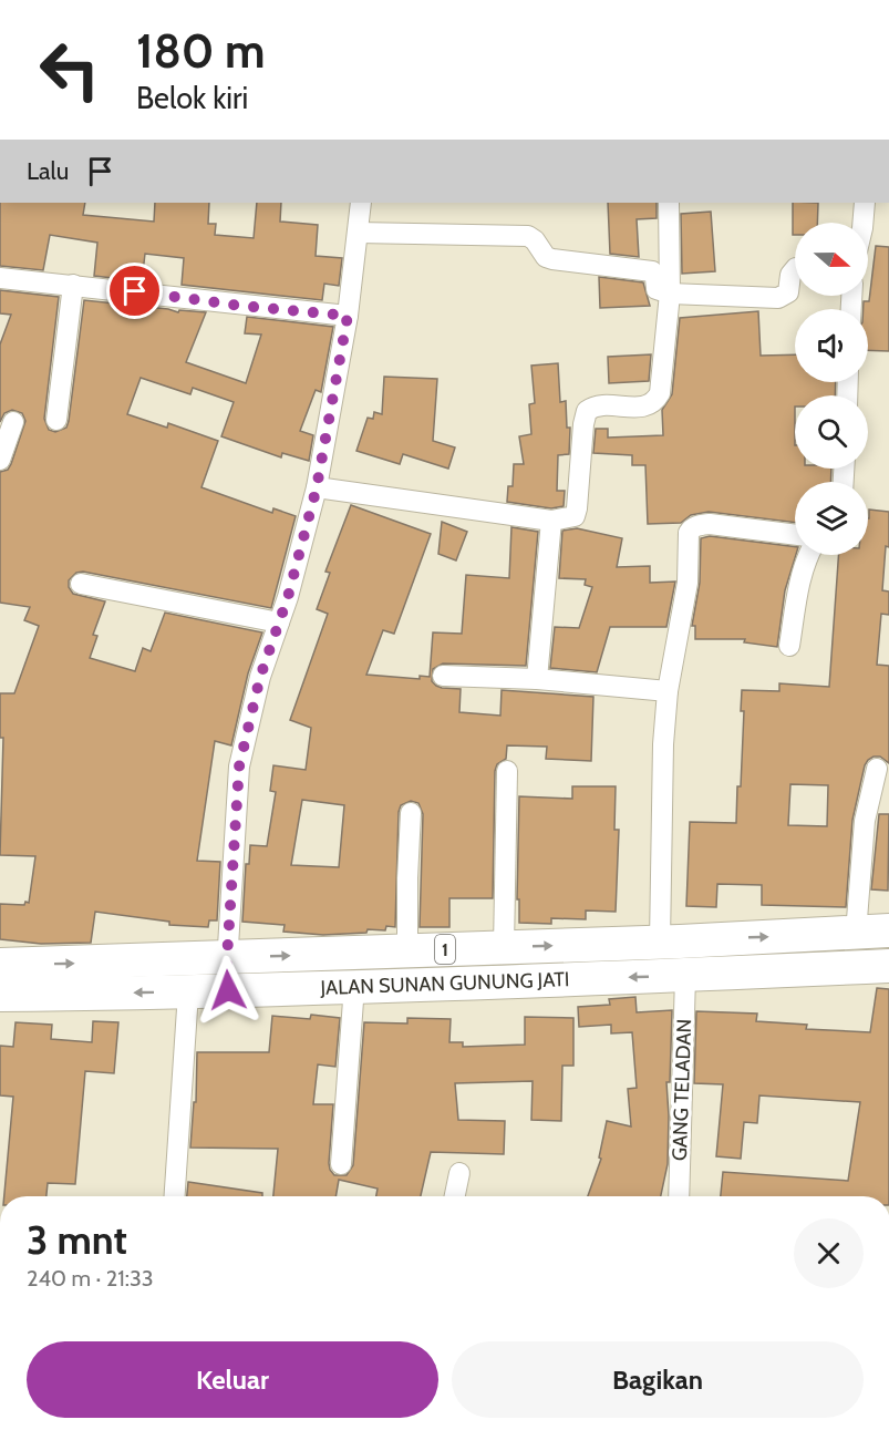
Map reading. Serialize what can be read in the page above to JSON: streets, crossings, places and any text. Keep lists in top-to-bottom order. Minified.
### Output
{"streets":{"highway":["1","JALAN SUNAN GUNUNG JATI"],"street":["GANG TELADAN"]},"crossings":[["1","JALAN SUNAN GUNUNG JATI"],["JALAN SUNAN GUNUNG JATI","GANG TELADAN"]],"north":"right","page":{"turn":["180 m","Belok kiri"],"then":"Lalu","heading":["3 mnt","240 m · 21:33"],"buttons":["Keluar","Bagikan"]}}
